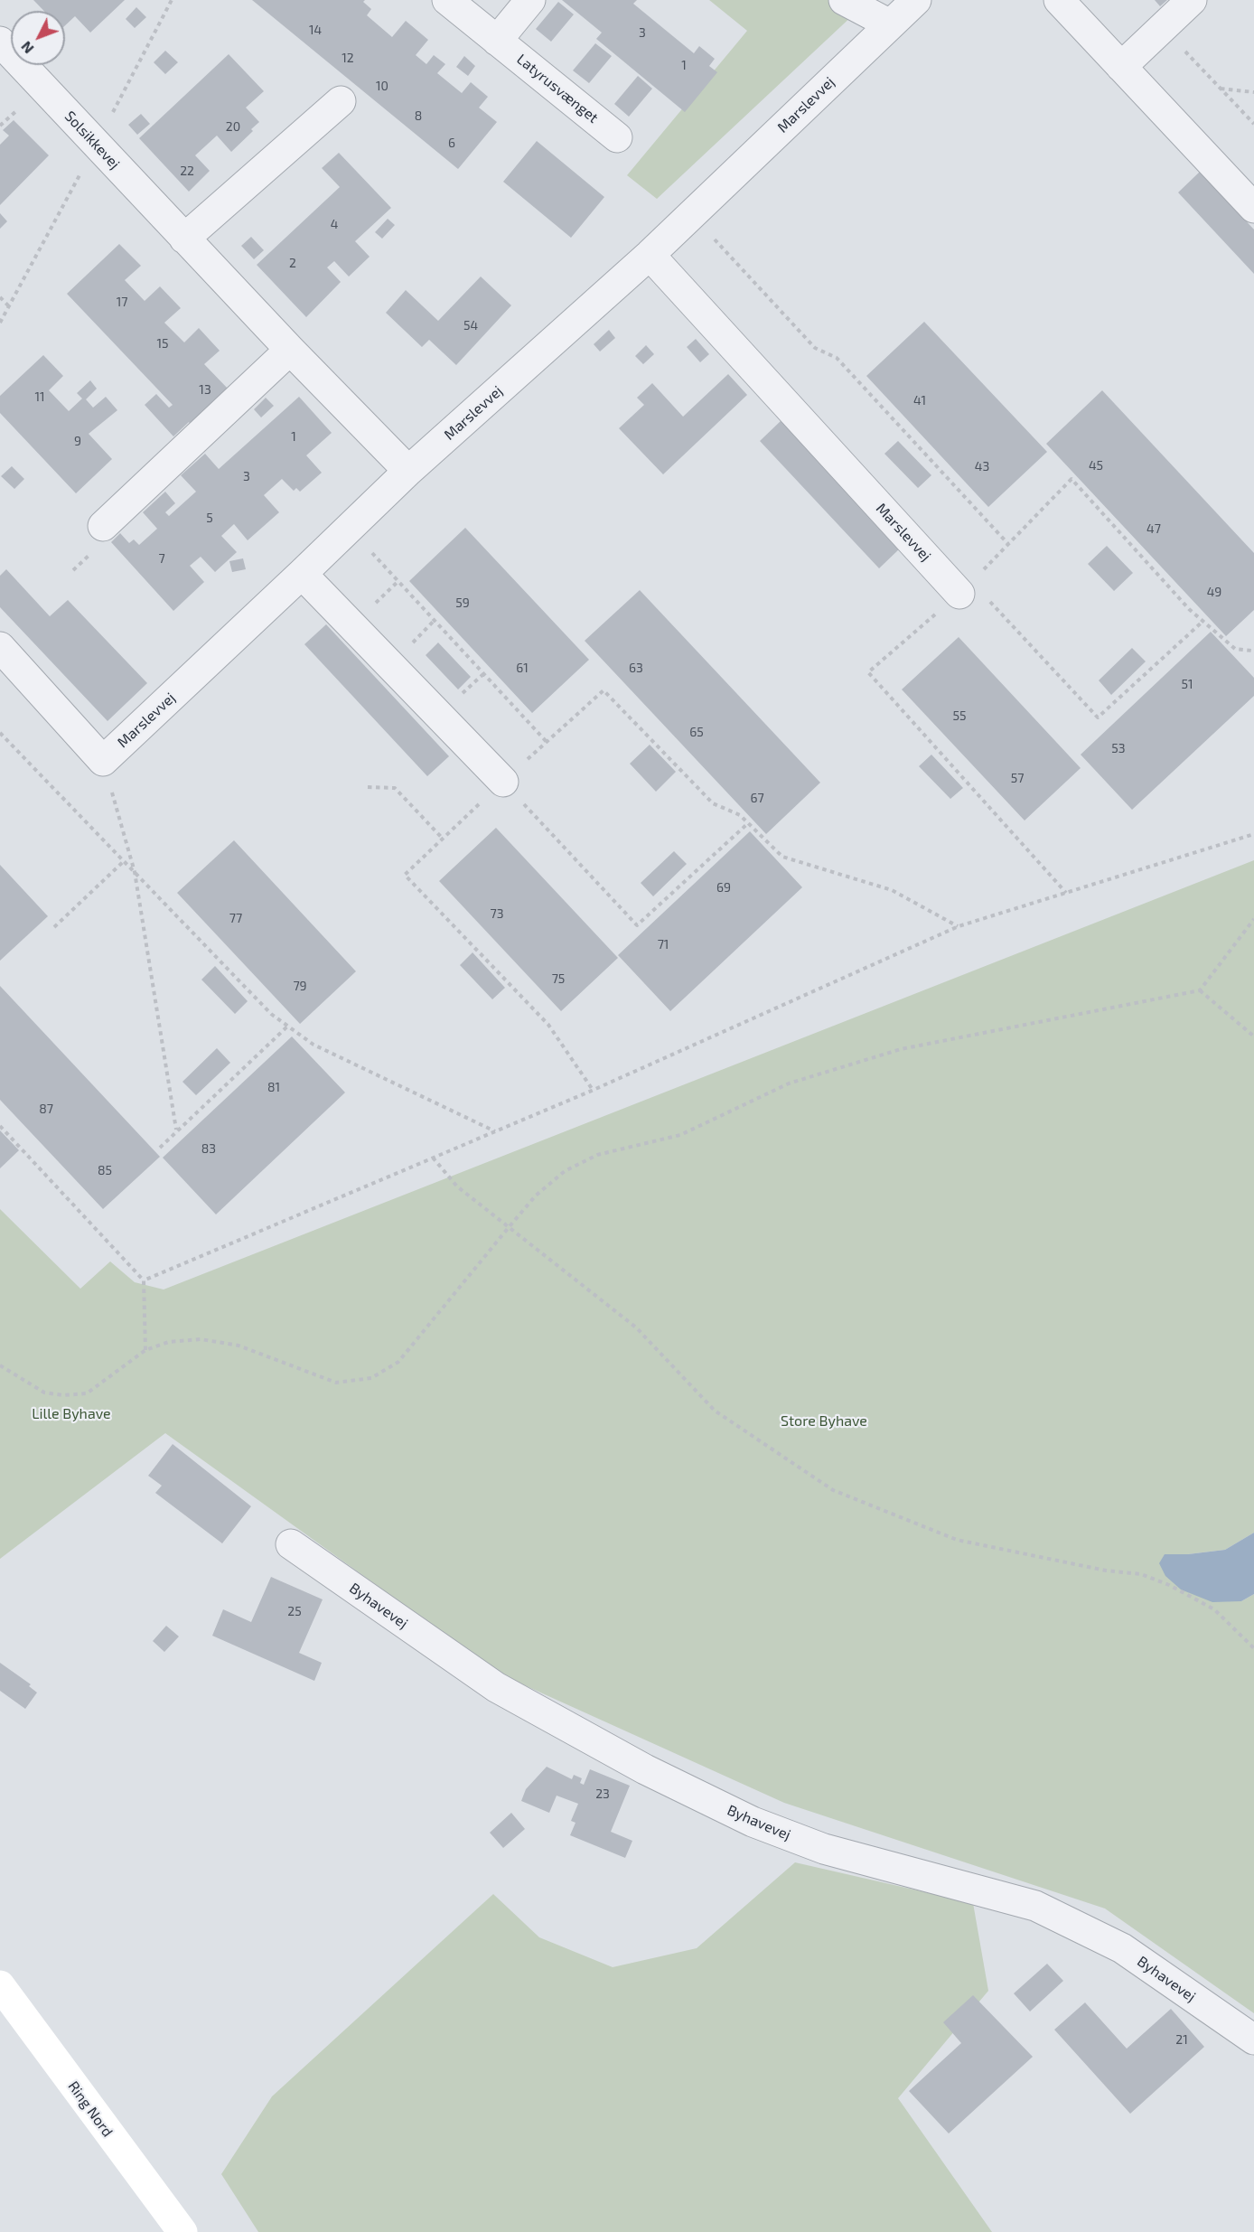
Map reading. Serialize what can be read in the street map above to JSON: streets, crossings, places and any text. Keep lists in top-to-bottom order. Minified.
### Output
{"streets":{"main road":["Ring Nord"],"street":["Latyrusvænget","Marslevvej","Solsikkevej","Byhavevej"]},"crossings":[["Marslevvej","Solsikkevej"]],"parks":["Lille Byhave","Store Byhave"],"house_numbers":["14","3","12","1","10","8","20","6","22","4","2","17","54","15","13","11","41","1","9","45","43","3","5","47","7","49","59","61","63","51","55","65","53","57","67","69","73","77","71","75","79","81","87","83","85","25","23","21"],"north":"bottom left"}
